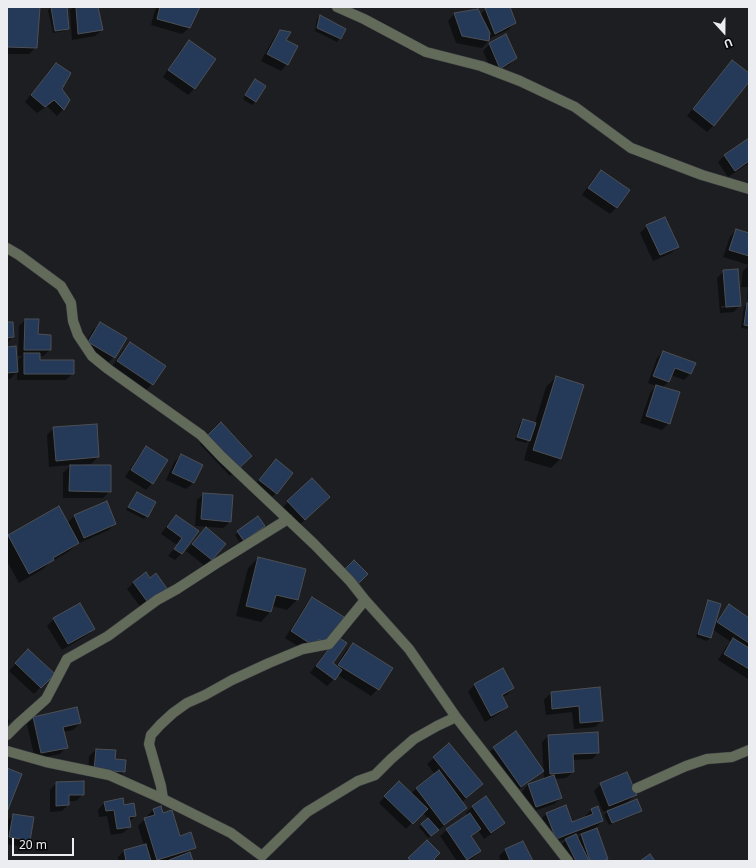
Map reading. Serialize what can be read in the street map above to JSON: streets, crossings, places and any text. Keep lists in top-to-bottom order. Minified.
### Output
{"scale_bar":"20 m","north":"bottom"}
